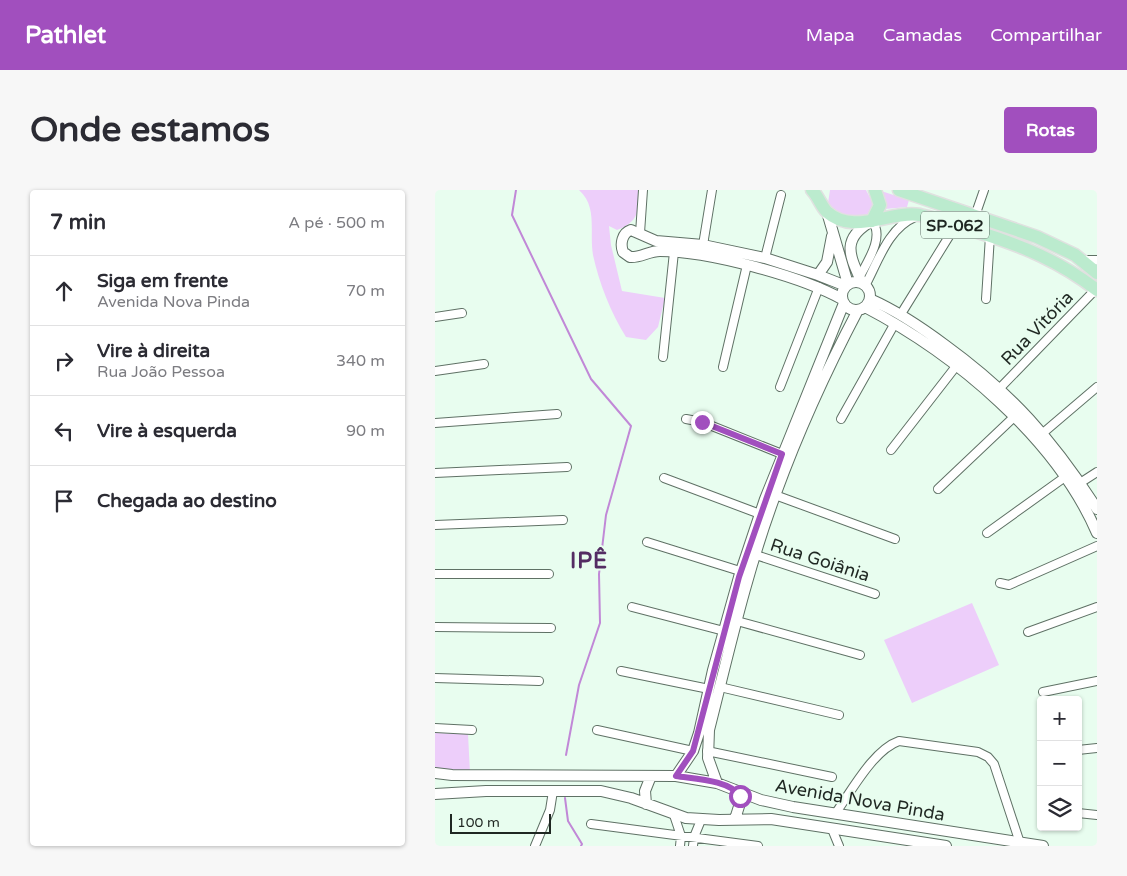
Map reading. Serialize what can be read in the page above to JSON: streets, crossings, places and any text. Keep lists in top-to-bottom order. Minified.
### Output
{"streets":{"main road":["SP-062"],"street":["Rua Vitória","Rua Goiânia","Avenida Nova Pinda"]},"crossings":[["SP-062","Rua Vitória"]],"districts":["IPÊ"],"scale_bar":"100 m","page":{"header":"Pathlet","nav":["Mapa","Camadas","Compartilhar"],"buttons":"Rotas","title":"Onde estamos","heading":["7 min","A pé · 500 m"],"list":[["Siga em frente","Avenida Nova Pinda","70 m"],["Vire à direita","Rua João Pessoa","340 m"],["Vire à esquerda","90 m"],"Chegada ao destino"],"map_buttons":["+","−"],"scale":"100 m"}}
